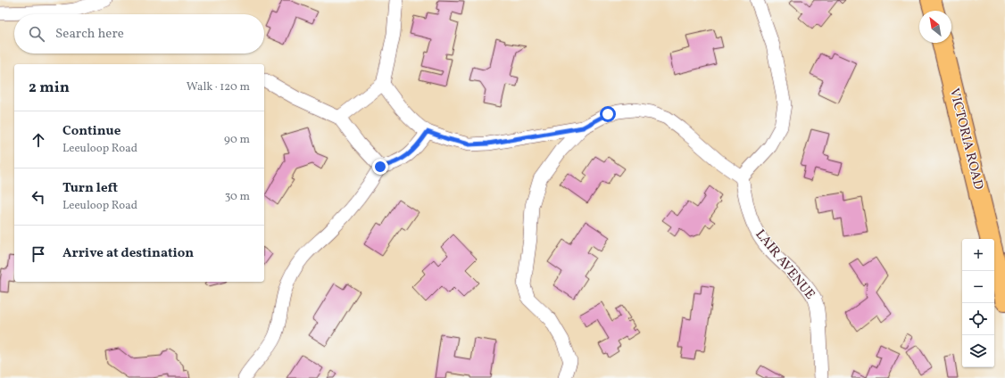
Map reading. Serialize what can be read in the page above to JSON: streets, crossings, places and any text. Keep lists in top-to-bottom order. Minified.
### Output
{"streets":{"main road":["VICTORIA ROAD"],"street":["LAIR AVENUE"]},"north":"top left","page":{"search":"Search here","heading":["2 min","Walk · 120 m"],"list":[["Continue","Leeuloop Road","90 m"],["Turn left","Leeuloop Road","30 m"],"Arrive at destination"],"map_buttons":["+","−"]}}
